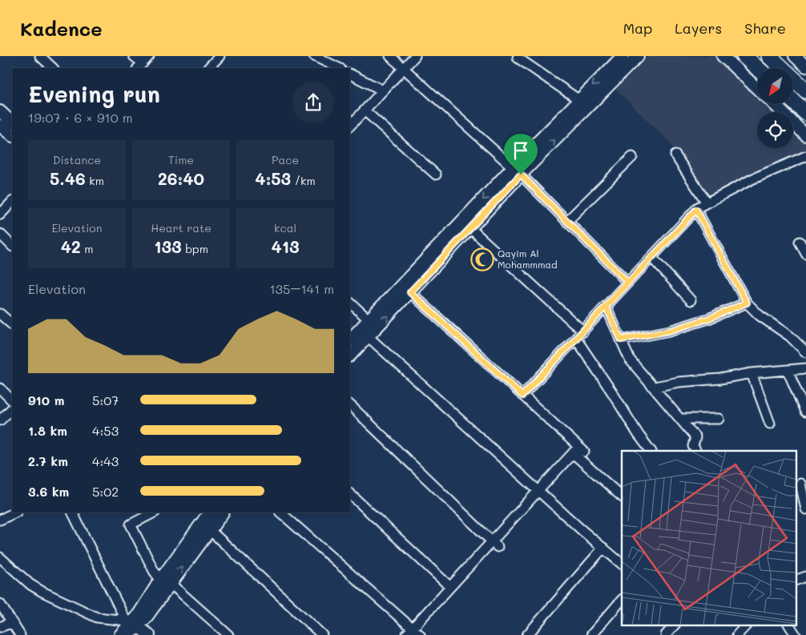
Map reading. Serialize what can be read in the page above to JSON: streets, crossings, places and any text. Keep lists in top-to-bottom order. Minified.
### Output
{"places":{"mosque":["Qayim Al Mohammmad"]},"north":"bottom left","page":{"header":"Kadence","nav":["Map","Layers","Share"],"heading":["Evening run","19:07 · 6 × 910 m"],"stats":[["Distance","5.46 km"],["Time","26:40"],["Pace","4:53 /km"],["Elevation","42 m"],["Heart rate","133 bpm"],["kcal","413"]],"chart":["Elevation","135–141 m"],"list":[{"name":"910 m","note":"5:07"},{"name":"1.8 km","note":"4:53"},{"name":"2.7 km","note":"4:43"},{"name":"3.6 km","note":"5:02"}]}}
